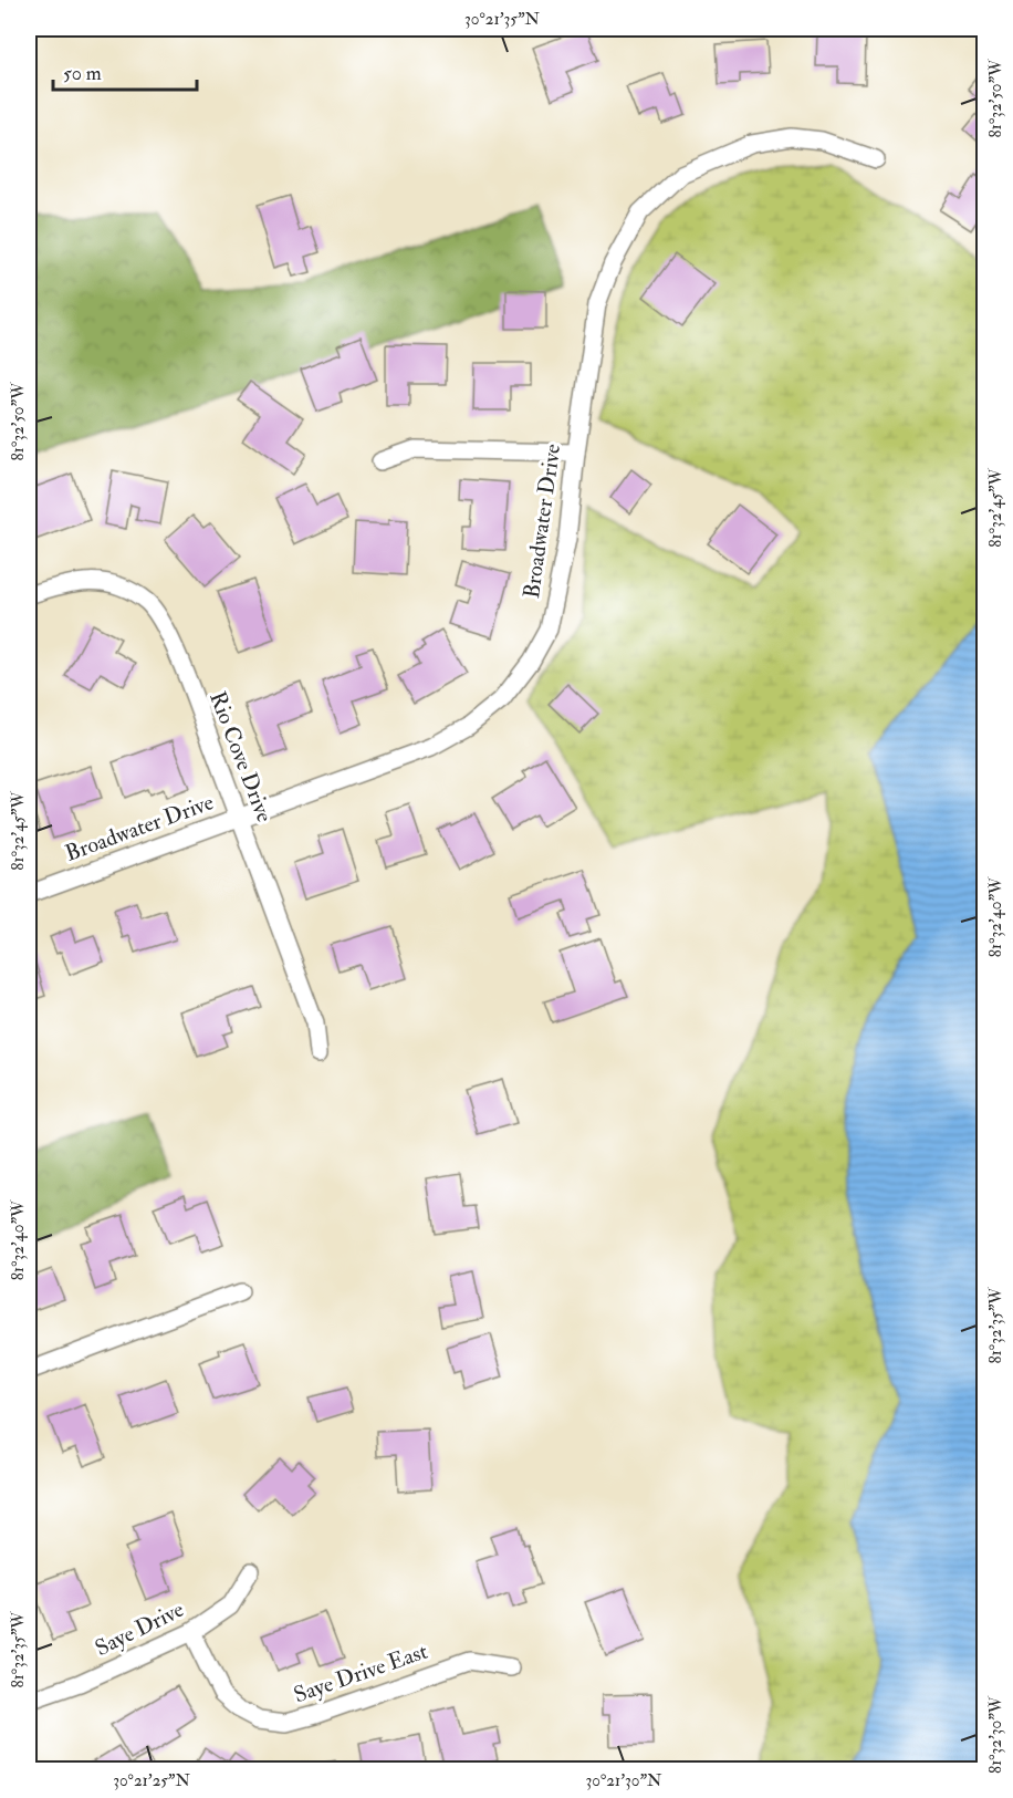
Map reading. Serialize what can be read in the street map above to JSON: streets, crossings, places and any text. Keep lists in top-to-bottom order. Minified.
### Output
{"streets":{"street":["Broadwater Drive","Rio Cove Drive","Saye Drive","Saye Drive East"]},"crossings":[["Broadwater Drive","Rio Cove Drive"],["Saye Drive","Saye Drive East"]],"scale_bar":"50 m","coordinates":["30°21'35\"N","81°32'50\"W","81°32'45\"W","81°32'40\"W","81°32'35\"W","81°32'30\"W","30°21'25\"N","30°21'30\"N"]}
